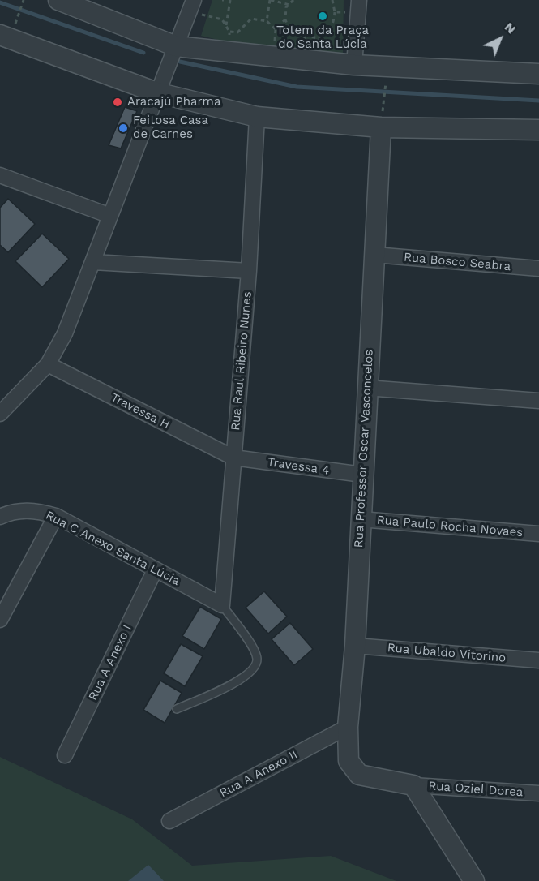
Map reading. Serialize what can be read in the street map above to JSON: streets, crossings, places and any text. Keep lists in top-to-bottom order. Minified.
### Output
{"streets":{"street":["Rua Bosco Seabra","Rua Raul Ribeiro Nunes","Travessa H","Rua Professor Oscar Vasconcelos","Travessa 4","Rua Paulo Rocha Novaes","Rua C Anexo Santa Lúcia","Rua Ubaldo Vitorino","Rua A Anexo I","Rua A Anexo II","Rua Oziel Dorea"]},"crossings":[["Rua Bosco Seabra","Rua Professor Oscar Vasconcelos"],["Rua Raul Ribeiro Nunes","Travessa H"],["Rua Raul Ribeiro Nunes","Travessa 4"],["Rua Raul Ribeiro Nunes","Rua C Anexo Santa Lúcia"],["Travessa H","Travessa 4"],["Rua Professor Oscar Vasconcelos","Travessa 4"],["Rua Professor Oscar Vasconcelos","Rua Paulo Rocha Novaes"],["Rua Professor Oscar Vasconcelos","Rua Ubaldo Vitorino"],["Rua Professor Oscar Vasconcelos","Rua A Anexo II"],["Rua Professor Oscar Vasconcelos","Rua Oziel Dorea"],["Rua C Anexo Santa Lúcia","Rua A Anexo I"]],"places":["Totem da Praça do Santa Lúcia","Aracajú Pharma","Feitosa Casa de Carnes"],"north":"top right"}
